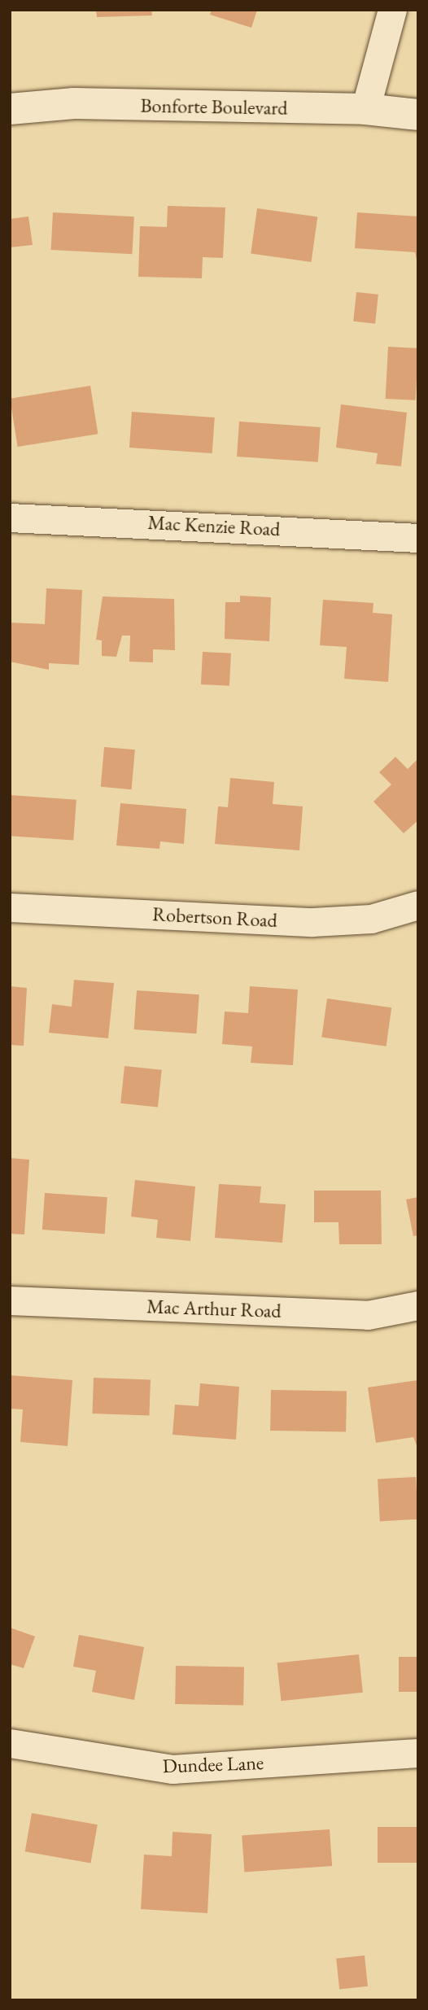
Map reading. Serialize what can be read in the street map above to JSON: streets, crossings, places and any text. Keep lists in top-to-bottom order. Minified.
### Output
{"streets":{"main road":["Bonforte Boulevard"],"street":["Mac Kenzie Road","Robertson Road","Mac Arthur Road","Dundee Lane"]}}
